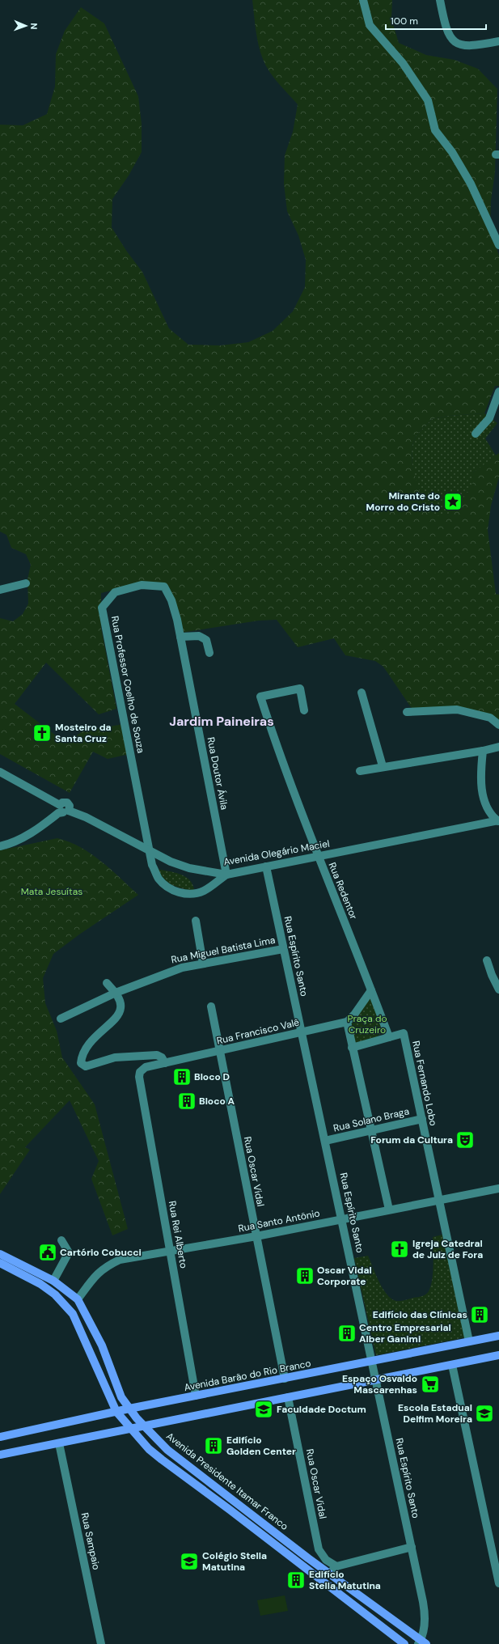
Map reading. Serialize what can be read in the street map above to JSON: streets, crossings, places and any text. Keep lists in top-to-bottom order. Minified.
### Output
{"streets":{"main road":["Avenida Barão do Rio Branco","Avenida Presidente Itamar Franco"],"street":["Rua Professor Coelho de Souza","Rua Doutor Ávila","Avenida Olegário Maciel","Rua Redentor","Rua Miguel Batista Lima","Rua Espírito Santo","Rua Francisco Valê","Rua Fernando Lobo","Rua Solano Braga","Rua Oscar Vidal","Rua Santo Antônio","Rua Rei Alberto","Rua Sampaio"]},"crossings":[["Rua Professor Coelho de Souza","Rua Doutor Ávila"],["Rua Professor Coelho de Souza","Avenida Olegário Maciel"],["Rua Doutor Ávila","Avenida Olegário Maciel"],["Avenida Olegário Maciel","Rua Redentor"],["Avenida Olegário Maciel","Rua Espírito Santo"],["Rua Redentor","Rua Fernando Lobo"],["Rua Miguel Batista Lima","Rua Espírito Santo"],["Rua Espírito Santo","Rua Francisco Valê"],["Rua Espírito Santo","Rua Solano Braga"],["Rua Espírito Santo","Rua Santo Antônio"],["Rua Espírito Santo","Avenida Barão do Rio Branco"],["Rua Espírito Santo","Avenida Presidente Itamar Franco"],["Rua Francisco Valê","Rua Oscar Vidal"],["Rua Francisco Valê","Rua Rei Alberto"],["Rua Fernando Lobo","Rua Solano Braga"],["Rua Fernando Lobo","Rua Santo Antônio"],["Rua Fernando Lobo","Avenida Barão do Rio Branco"],["Rua Oscar Vidal","Rua Santo Antônio"],["Rua Oscar Vidal","Avenida Barão do Rio Branco"],["Rua Santo Antônio","Rua Rei Alberto"],["Rua Santo Antônio","Avenida Presidente Itamar Franco"],["Rua Rei Alberto","Avenida Barão do Rio Branco"],["Avenida Barão do Rio Branco","Avenida Presidente Itamar Franco"]],"districts":["Jardim Paineiras"],"parks":["Mata Jesuítas","Praça do Cruzeiro"],"places":{"place":["Mirante do Morro do Cristo"],"church":["Mosteiro da Santa Cruz","Igreja Catedral de Juiz de Fora"],"building":["Bloco D","Bloco A","Oscar Vidal Corporate","Edifício das Clínicas","Centro Empresarial Alber Ganimi","Edifício Golden Center","Edifício Stella Matutina"],"theatre":["Forum da Cultura"],"public building":["Cartório Cobucci"],"supermarket":["Espaço Osvaldo Mascarenhas"],"school or university":["Faculdade Doctum","Escola Estadual Delfim Moreira","Colégio Stella Matutina"]},"scale_bar":"100 m","north":"right"}
